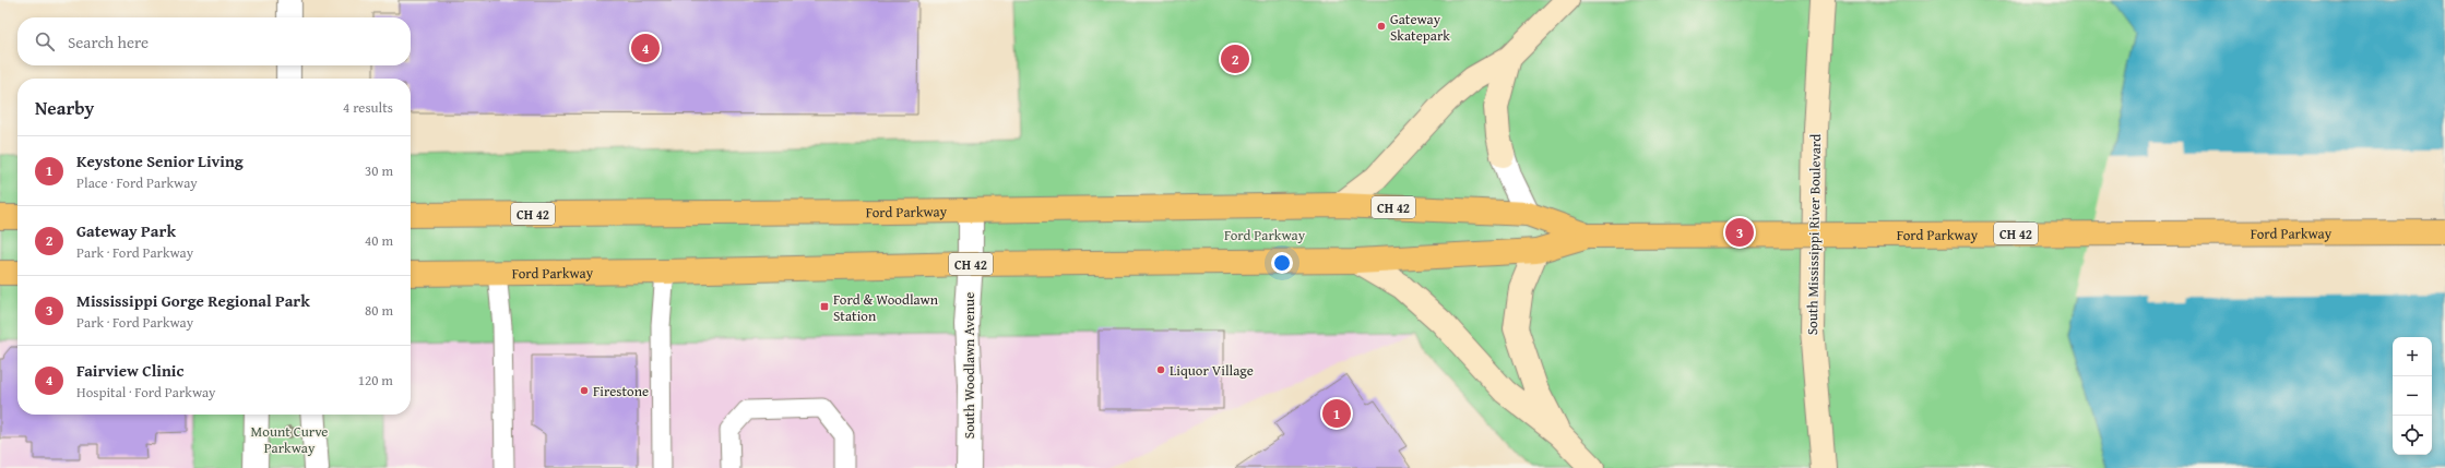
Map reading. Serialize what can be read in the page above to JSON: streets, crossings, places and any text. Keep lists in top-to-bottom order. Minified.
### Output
{"streets":{"main road":["CH 42","Ford Parkway"],"street":["South Mississippi River Boulevard","South Woodlawn Avenue"]},"crossings":[["Ford Parkway","South Woodlawn Avenue"]],"parks":["Ford Parkway","Mount Curve Parkway"],"places":{"other":["Gateway Skatepark","Liquor Village","Firestone"],"transit":["Ford & Woodlawn Station"]},"page":{"search":"Search here","pins":["4","2","3","1"],"heading":["Nearby","4 results"],"list":[{"mark":"1","name":"Keystone Senior Living","note":"Place · Ford Parkway","value":"30 m"},{"mark":"2","name":"Gateway Park","note":"Park · Ford Parkway","value":"40 m"},{"mark":"3","name":"Mississippi Gorge Regional Park","note":"Park · Ford Parkway","value":"80 m"},{"mark":"4","name":"Fairview Clinic","note":"Hospital · Ford Parkway","value":"120 m"}],"map_buttons":["+","−"]}}
